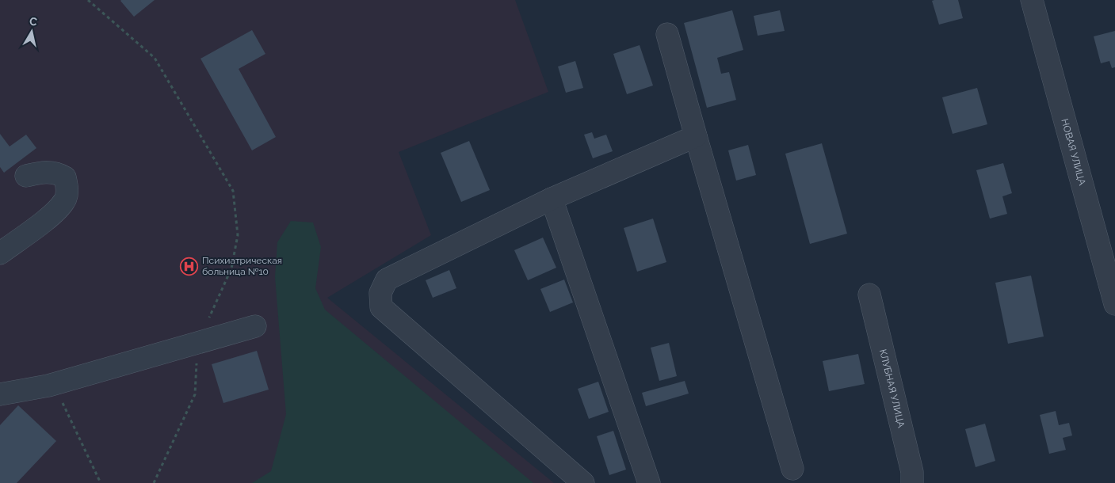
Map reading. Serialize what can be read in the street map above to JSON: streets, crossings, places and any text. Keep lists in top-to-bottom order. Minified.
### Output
{"streets":{"street":["НОВАЯ УЛИЦА","КЛУБНАЯ УЛИЦА"]},"places":{"hospital":["Психиатрическая больница №10"]},"north":"top"}
